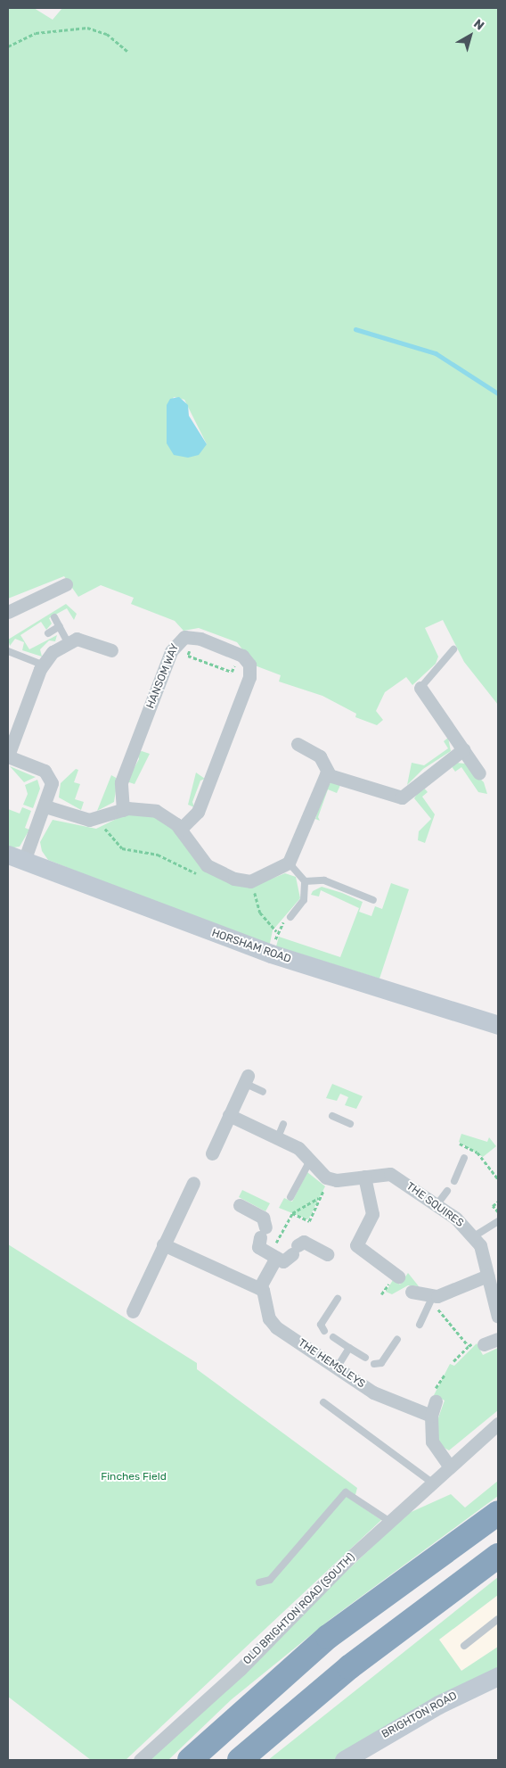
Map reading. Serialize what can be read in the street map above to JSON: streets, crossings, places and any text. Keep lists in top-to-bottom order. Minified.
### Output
{"streets":{"street":["HANSOM WAY","HORSHAM ROAD","THE SQUIRES","THE HEMSLEYS","OLD BRIGHTON ROAD (SOUTH)","BRIGHTON ROAD"]},"parks":["Finches Field"],"north":"top right"}
